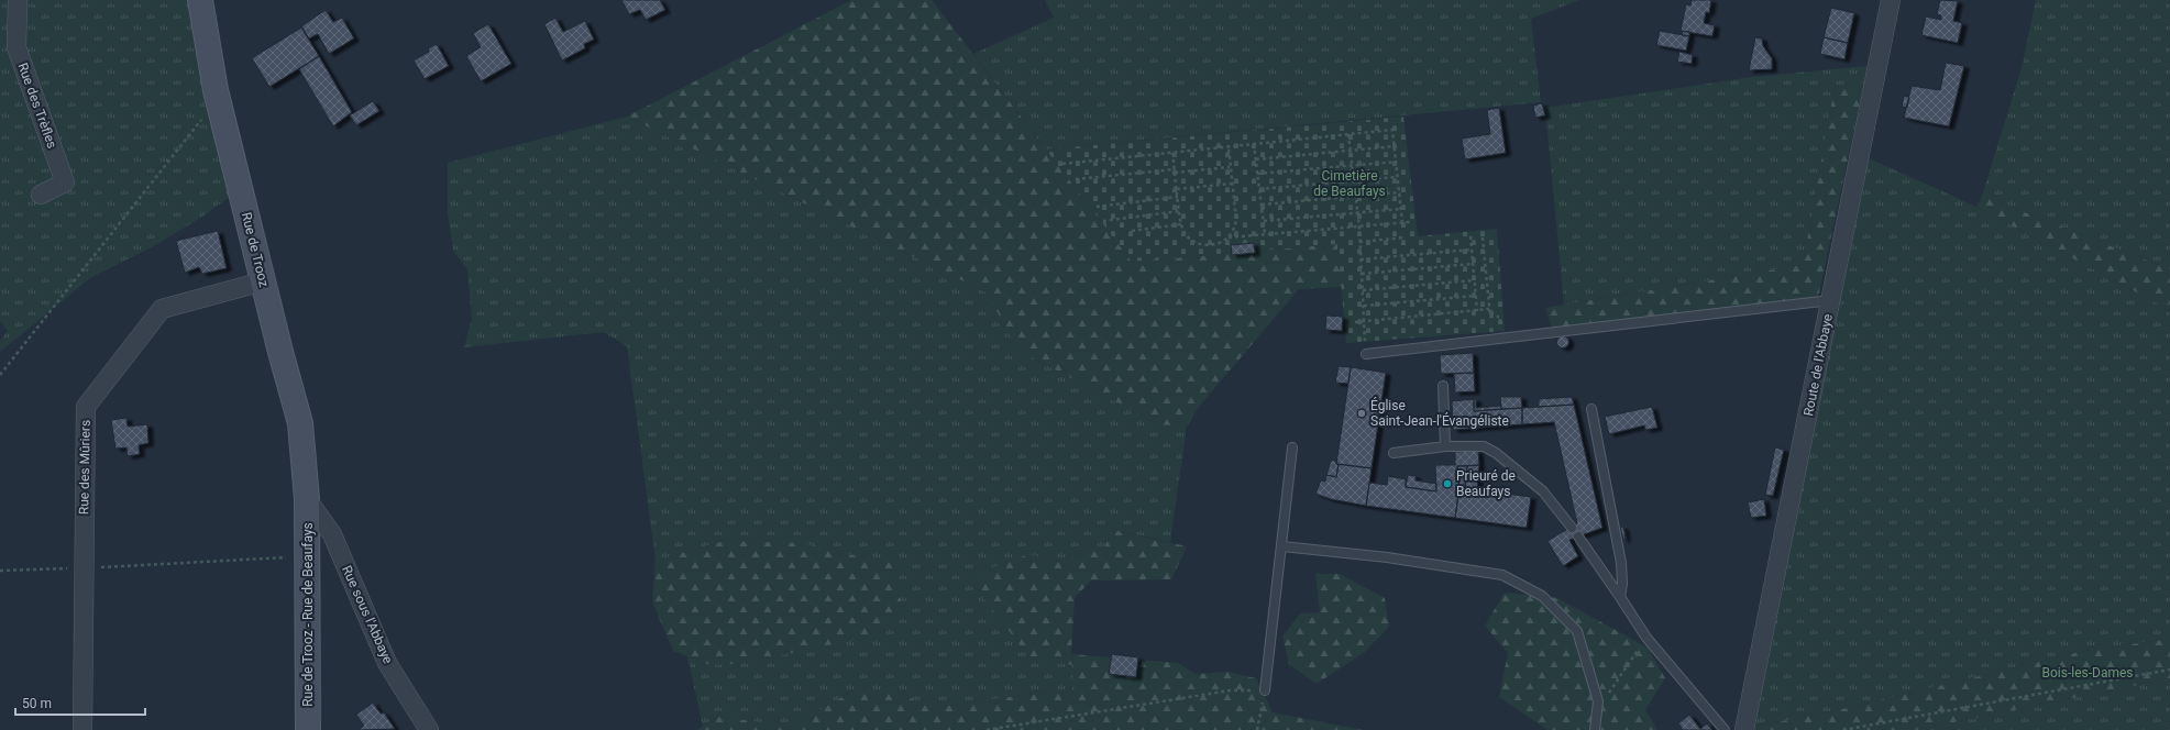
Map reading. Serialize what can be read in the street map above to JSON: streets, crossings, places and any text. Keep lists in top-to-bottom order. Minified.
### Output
{"streets":{"street":["Rue des Trèfles","Rue de Trooz","Route de l'Abbaye","Rue des Mûriers","Rue de Trooz - Rue de Beaufays","Rue sous l'Abbaye"]},"crossings":[["Rue de Trooz","Rue des Mûriers"],["Rue de Trooz","Rue de Trooz - Rue de Beaufays"],["Rue de Trooz","Rue sous l'Abbaye"],["Rue de Trooz - Rue de Beaufays","Rue sous l'Abbaye"]],"parks":["Cimetière de Beaufays","Bois-les-Dames"],"places":["Église Saint-Jean-l'Évangéliste","Prieuré de Beaufays"],"scale_bar":"50 m"}
